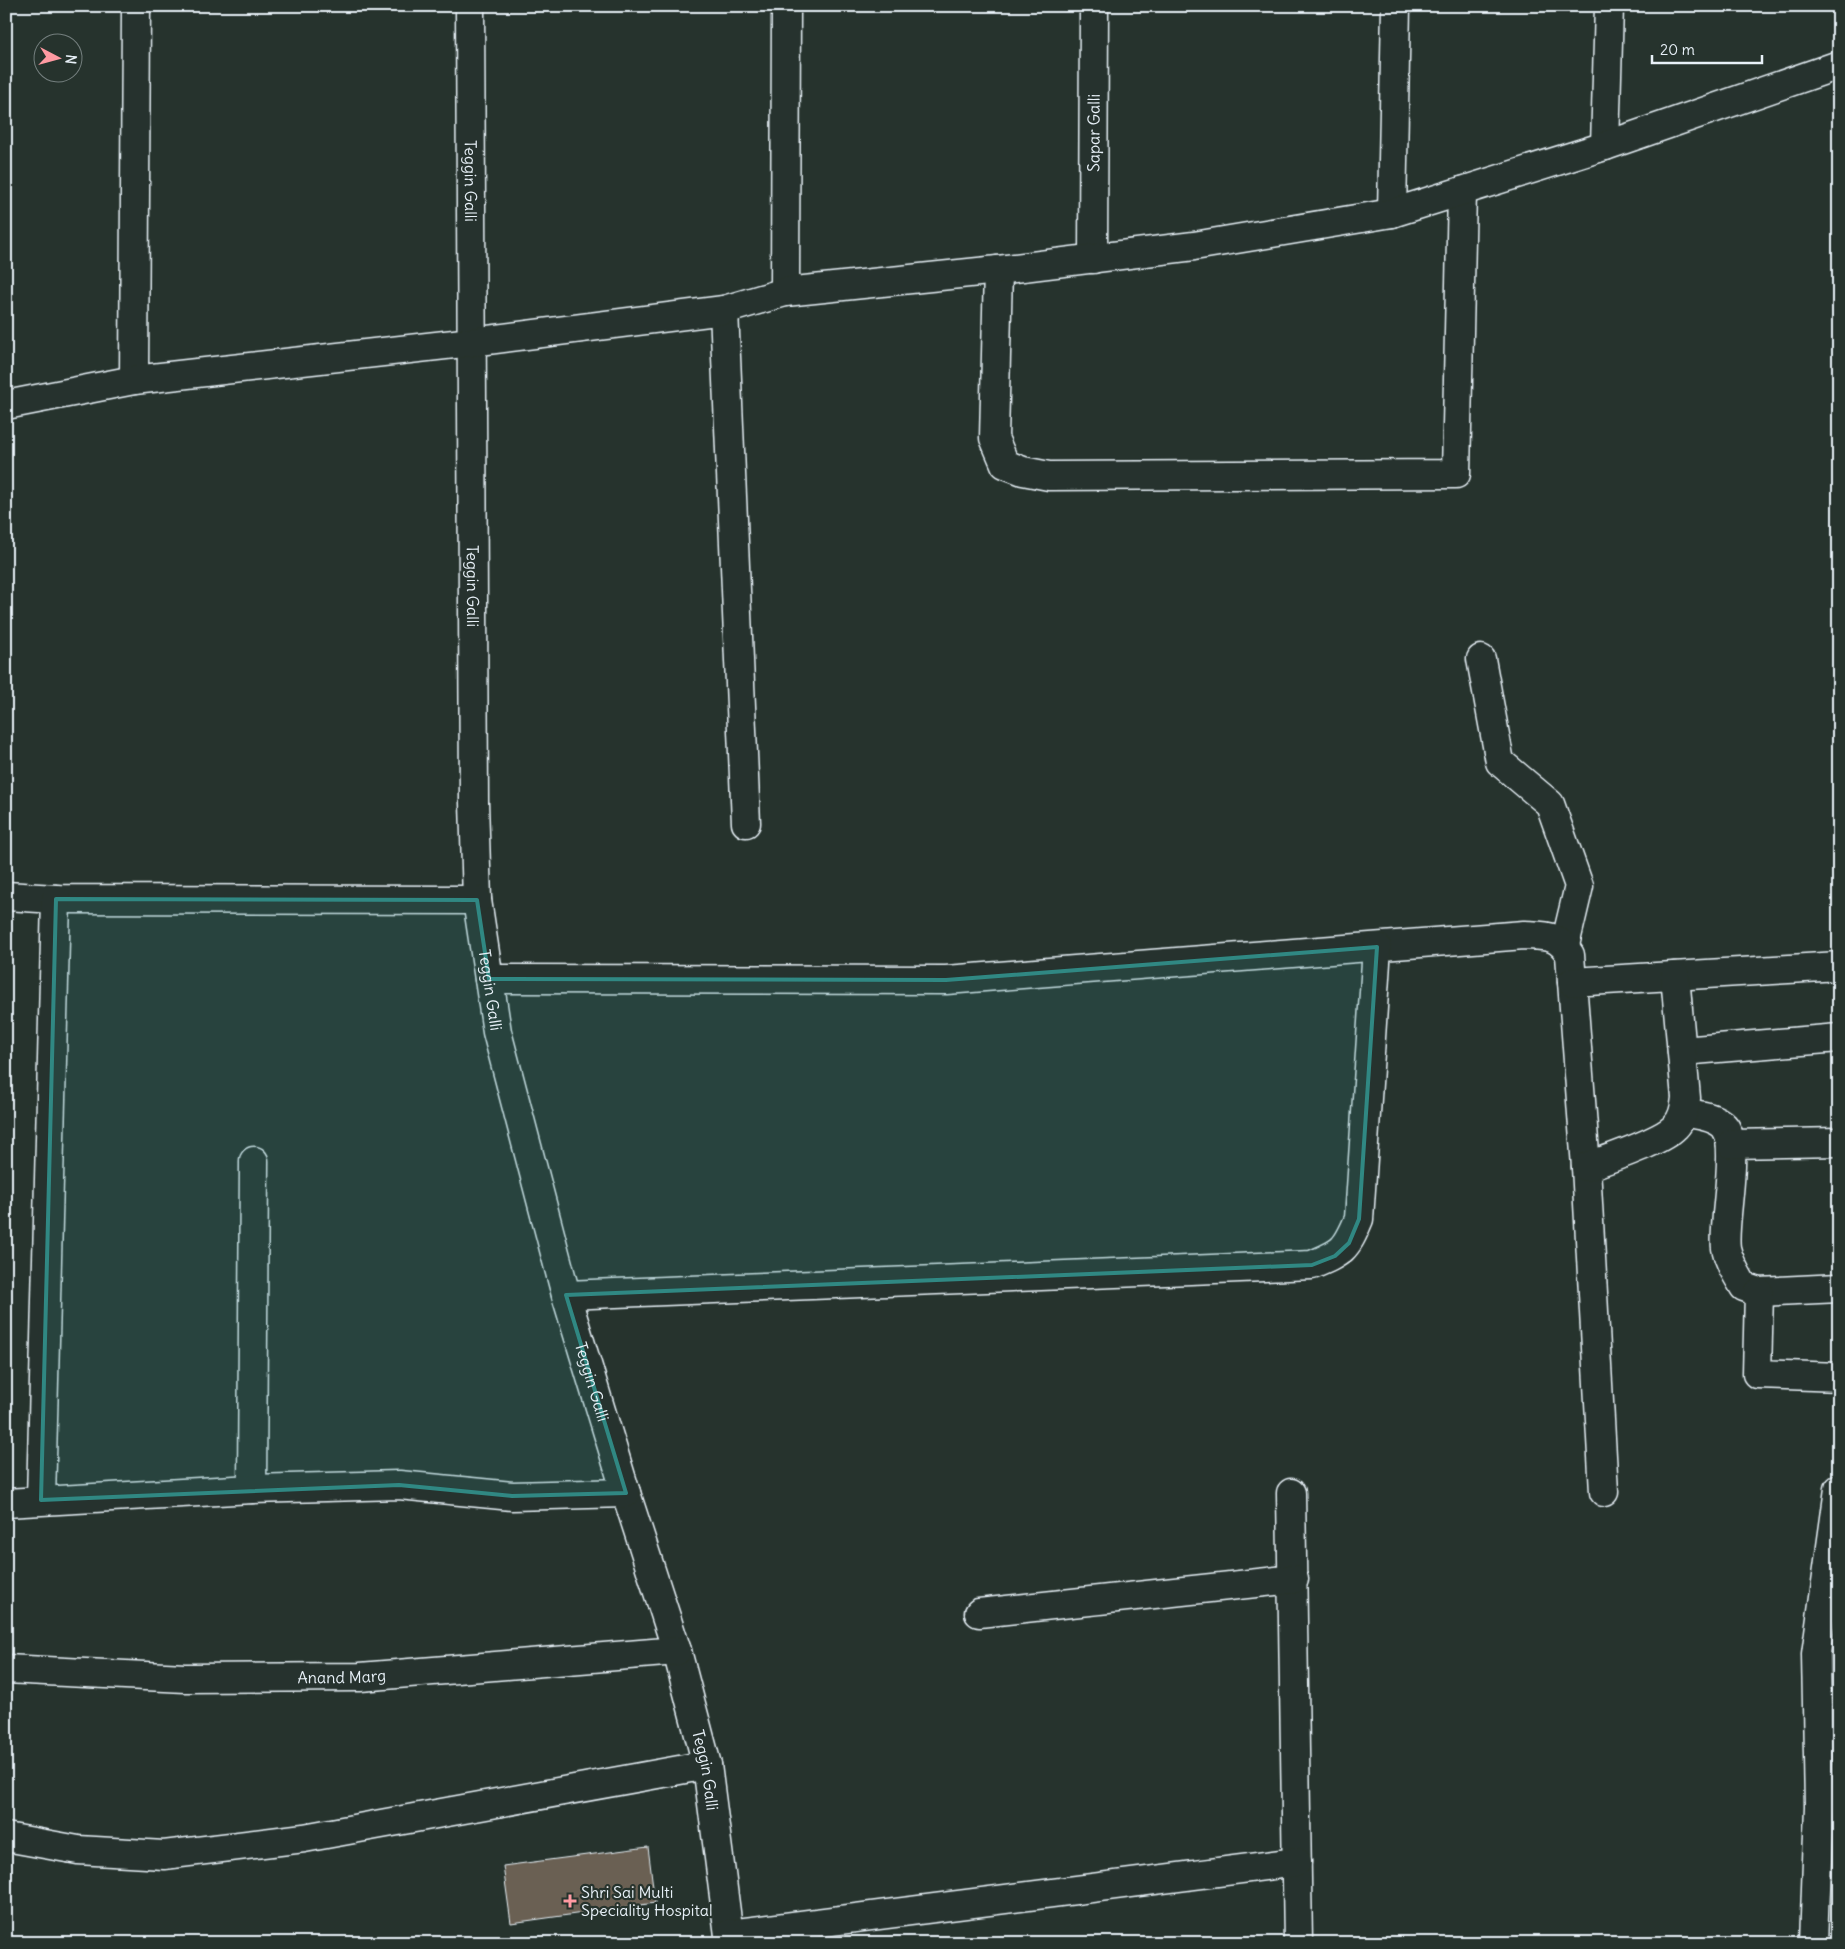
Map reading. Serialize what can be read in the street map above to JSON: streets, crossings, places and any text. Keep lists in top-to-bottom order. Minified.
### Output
{"streets":{"street":["Sapar Galli","Teggin Galli","Anand Marg"]},"crossings":[["Teggin Galli","Anand Marg"]],"places":{"health":["Shri Sai Multi Speciality Hospital"]},"scale_bar":"20 m","north":"right"}
